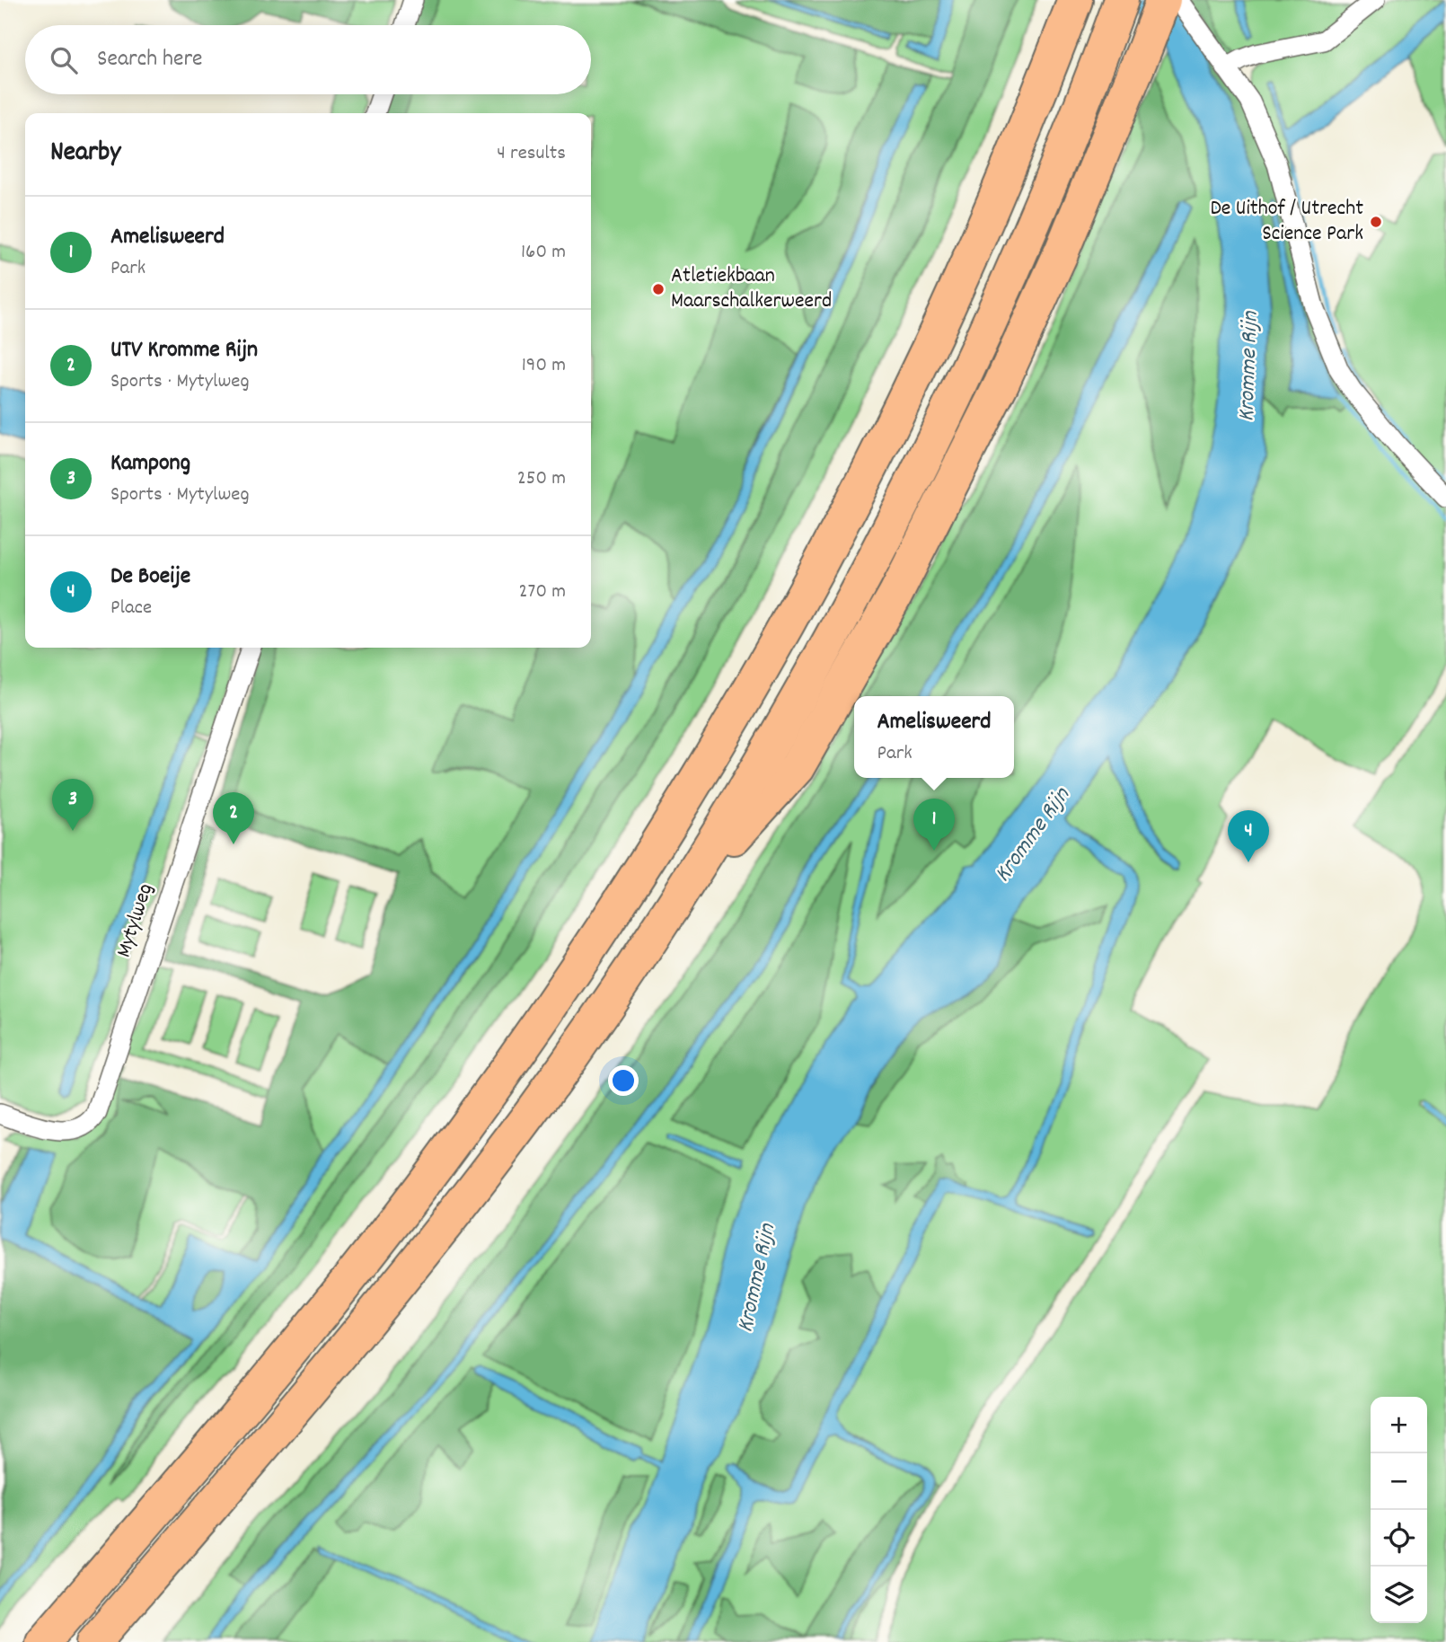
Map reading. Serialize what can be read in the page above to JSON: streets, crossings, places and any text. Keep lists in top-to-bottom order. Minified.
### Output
{"streets":{"street":["Mytylweg"]},"water":["Kromme Rijn"],"places":["De Uithof / Utrecht Science Park","Atletiekbaan Maarschalkerweerd"],"page":{"search":"Search here","heading":["Nearby","4 results"],"list":[{"mark":"1","name":"Amelisweerd","note":"Park","value":"160 m"},{"mark":"2","name":"UTV Kromme Rijn","note":"Sports · Mytylweg","value":"190 m"},{"mark":"3","name":"Kampong","note":"Sports · Mytylweg","value":"250 m"},{"mark":"4","name":"De Boeije","note":"Place","value":"270 m"}],"popup":["Amelisweerd","Park"],"pins":["3","2","1","4"],"map_buttons":["+","−"]}}
